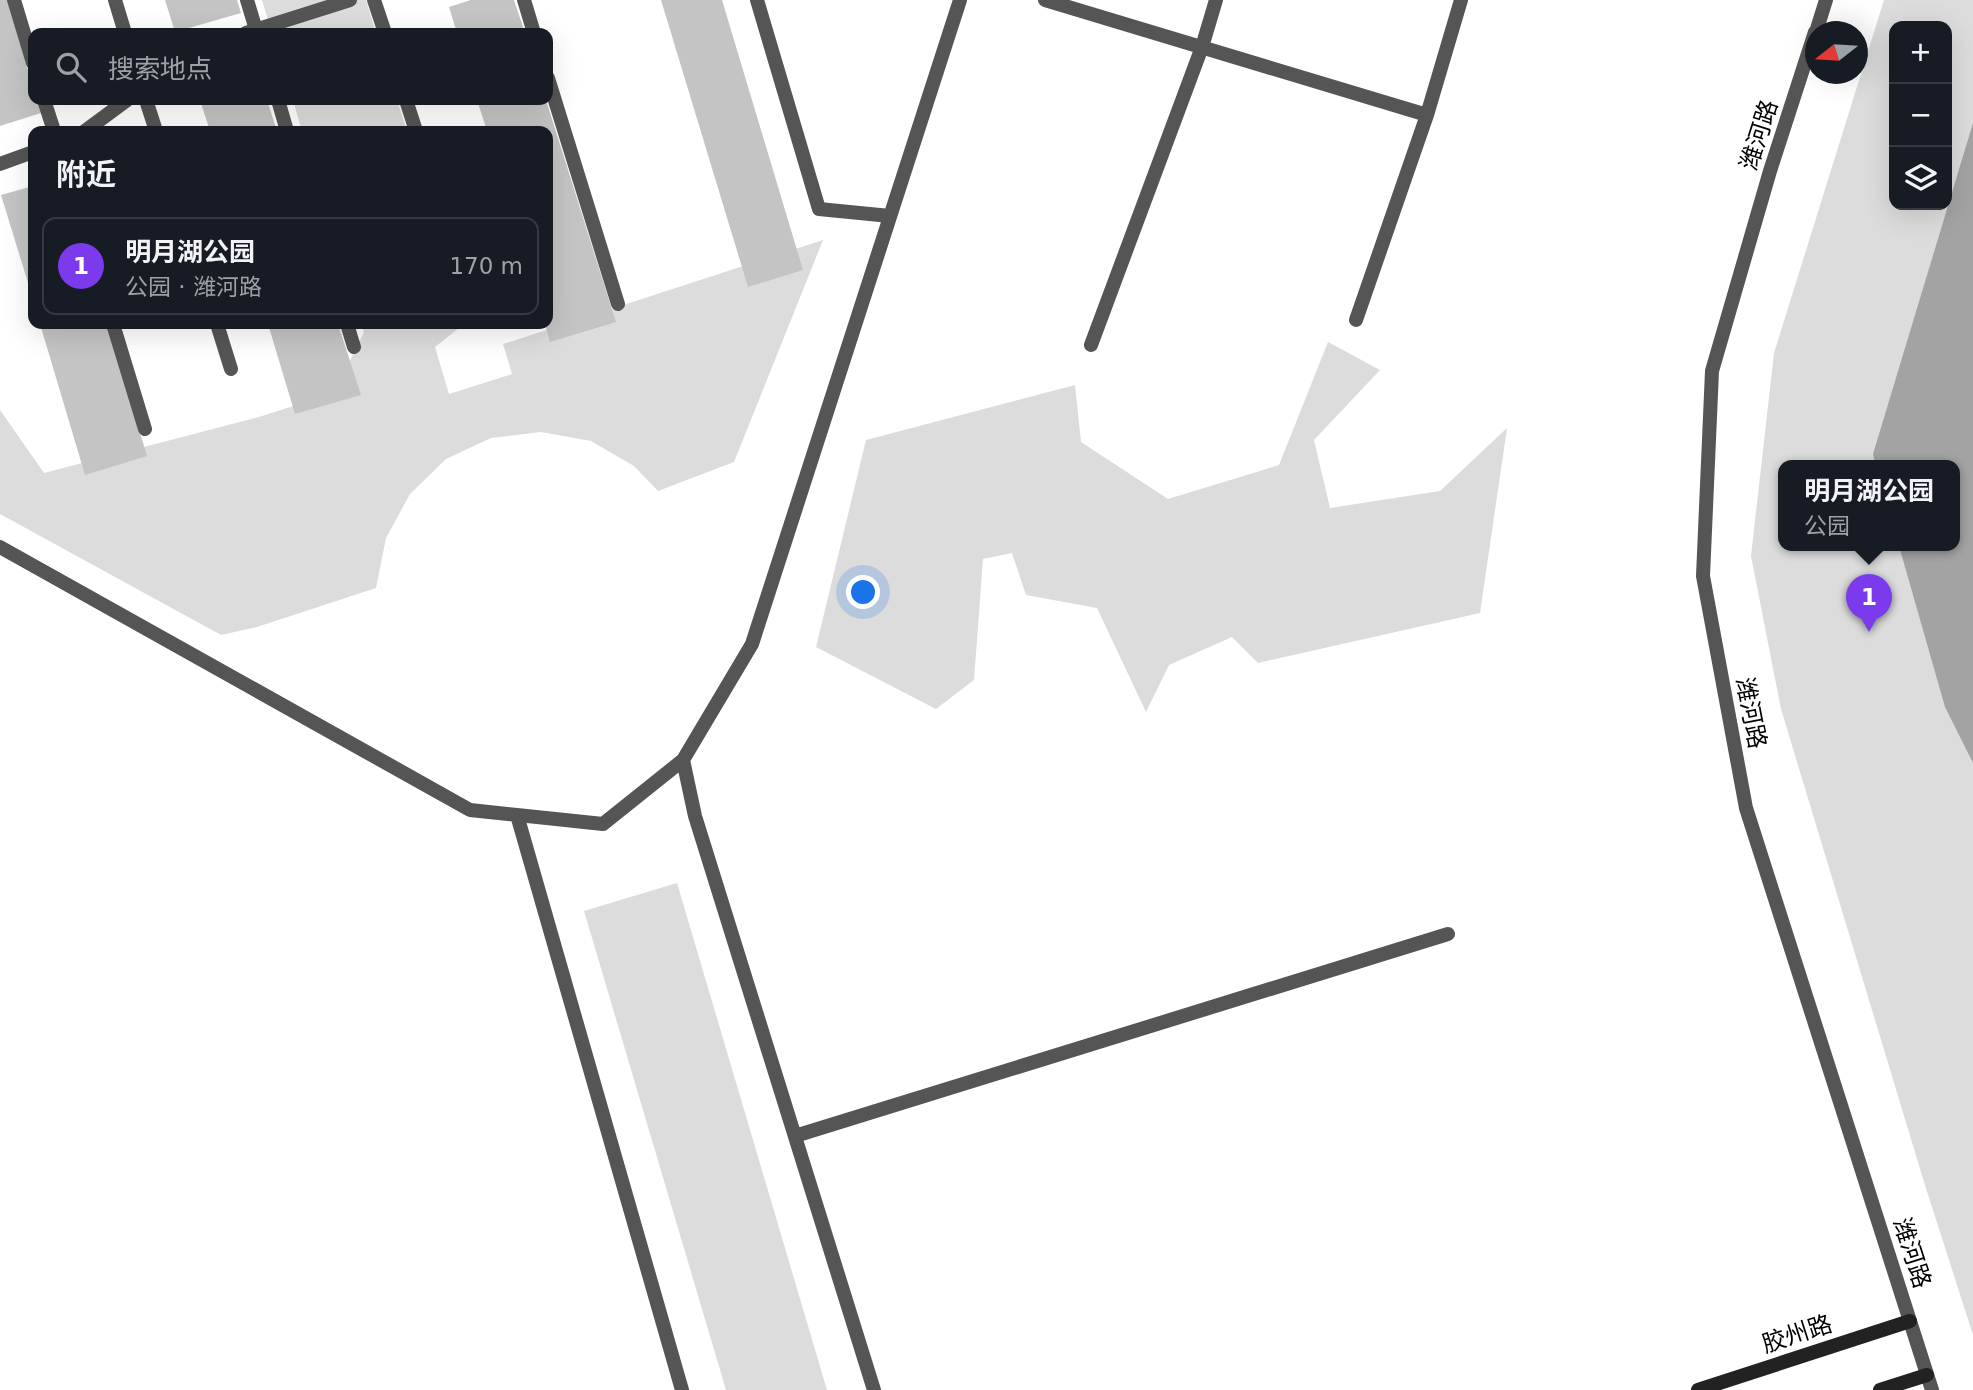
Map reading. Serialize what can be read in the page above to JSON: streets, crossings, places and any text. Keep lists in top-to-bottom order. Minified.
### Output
{"streets":{"main road":["胶州路"],"street":["潍河路"]},"crossings":[["潍河路","胶州路"]],"north":"left","page":{"map_buttons":["+","−"],"search":"搜索地点","heading":"附近","list":[{"mark":"1","name":"明月湖公园","note":"公园 · 潍河路","value":"170 m"}],"popup":["明月湖公园","公园"],"pins":"1"}}
